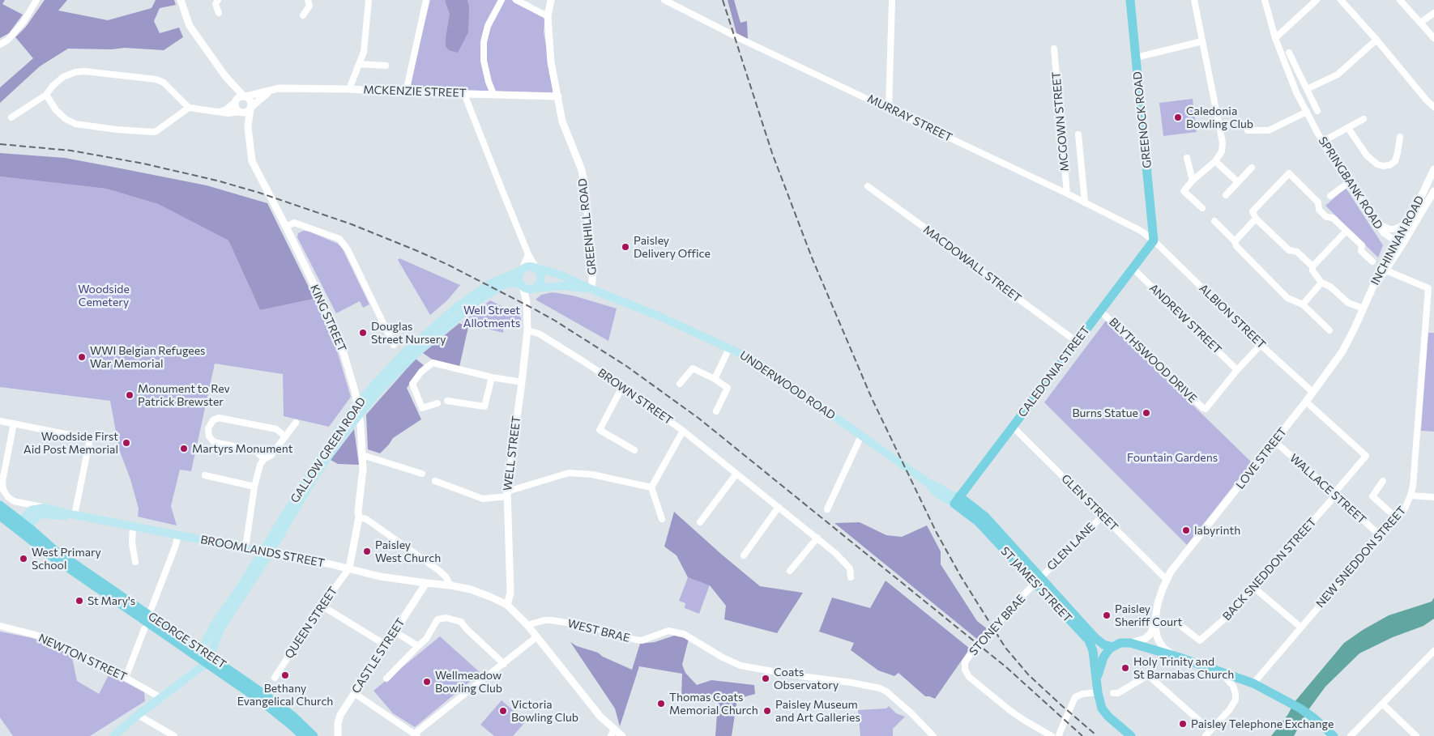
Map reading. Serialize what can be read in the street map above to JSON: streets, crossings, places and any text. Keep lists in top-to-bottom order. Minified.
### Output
{"streets":{"main road":["GREENOCK ROAD","CALEDONIA STREET","UNDERWOOD ROAD","GALLOW GREEN ROAD","BROOMLANDS STREET","ST JAMES' STREET","GEORGE STREET"],"street":["MCKENZIE STREET","MURRAY STREET","MCGOWN STREET","SPRINGBANK ROAD","GREENHILL ROAD","INCHINNAN ROAD","MACDOWALL STREET","ALBION STREET","KING STREET","ANDREW STREET","BLYTHSWOOD DRIVE","BROWN STREET","WELL STREET","LOVE STREET","WALLACE STREET","GLEN STREET","GLEN LANE","NEW SNEDDON STREET","BACK SNEDDON STREET","QUEEN STREET","STONEY BRAE","WEST BRAE","CASTLE STREET","NEWTON STREET"]},"crossings":[["MCKENZIE STREET","GREENHILL ROAD"],["MCKENZIE STREET","KING STREET"],["MURRAY STREET","GREENOCK ROAD"],["MURRAY STREET","MCGOWN STREET"],["MURRAY STREET","ALBION STREET"],["MURRAY STREET","CALEDONIA STREET"],["GREENOCK ROAD","ALBION STREET"],["GREENOCK ROAD","CALEDONIA STREET"],["SPRINGBANK ROAD","INCHINNAN ROAD"],["GREENHILL ROAD","UNDERWOOD ROAD"],["INCHINNAN ROAD","LOVE STREET"],["INCHINNAN ROAD","NEW SNEDDON STREET"],["MACDOWALL STREET","CALEDONIA STREET"],["ALBION STREET","CALEDONIA STREET"],["ALBION STREET","LOVE STREET"],["KING STREET","BROOMLANDS STREET"],["KING STREET","QUEEN STREET"],["ANDREW STREET","BLYTHSWOOD DRIVE"],["ANDREW STREET","CALEDONIA STREET"],["BLYTHSWOOD DRIVE","CALEDONIA STREET"],["CALEDONIA STREET","UNDERWOOD ROAD"],["CALEDONIA STREET","GLEN STREET"],["CALEDONIA STREET","ST JAMES' STREET"],["UNDERWOOD ROAD","GALLOW GREEN ROAD"],["UNDERWOOD ROAD","WELL STREET"],["UNDERWOOD ROAD","ST JAMES' STREET"],["BROWN STREET","WELL STREET"],["GALLOW GREEN ROAD","WELL STREET"],["GALLOW GREEN ROAD","BROOMLANDS STREET"],["WELL STREET","BROOMLANDS STREET"],["LOVE STREET","WALLACE STREET"],["LOVE STREET","GLEN STREET"],["LOVE STREET","BACK SNEDDON STREET"],["WALLACE STREET","NEW SNEDDON STREET"],["WALLACE STREET","BACK SNEDDON STREET"],["GLEN STREET","GLEN LANE"],["GLEN LANE","ST JAMES' STREET"],["GLEN LANE","STONEY BRAE"],["BROOMLANDS STREET","QUEEN STREET"],["BROOMLANDS STREET","WEST BRAE"],["BROOMLANDS STREET","GEORGE STREET"],["BROOMLANDS STREET","CASTLE STREET"],["ST JAMES' STREET","STONEY BRAE"]],"parks":["Woodside Cemetery","Well Street Allotments","Fountain Gardens"],"places":["Caledonia Bowling Club","Paisley Delivery Office","Douglas Street Nursery","WWI Belgian Refugees War Memorial","Monument to Rev Patrick Brewster","Burns Statue","Woodside First Aid Post Memorial","Martyrs Monument","labyrinth","Paisley West Church","West Primary School","St Mary's","Paisley Sheriff Court","Holy Trinity and St Barnabas Church","Bethany Evangelical Church","Coats Observatory","Wellmeadow Bowling Club","Thomas Coats Memorial Church","Victoria Bowling Club","Paisley Museum and Art Galleries","Paisley Telephone Exchange"]}
